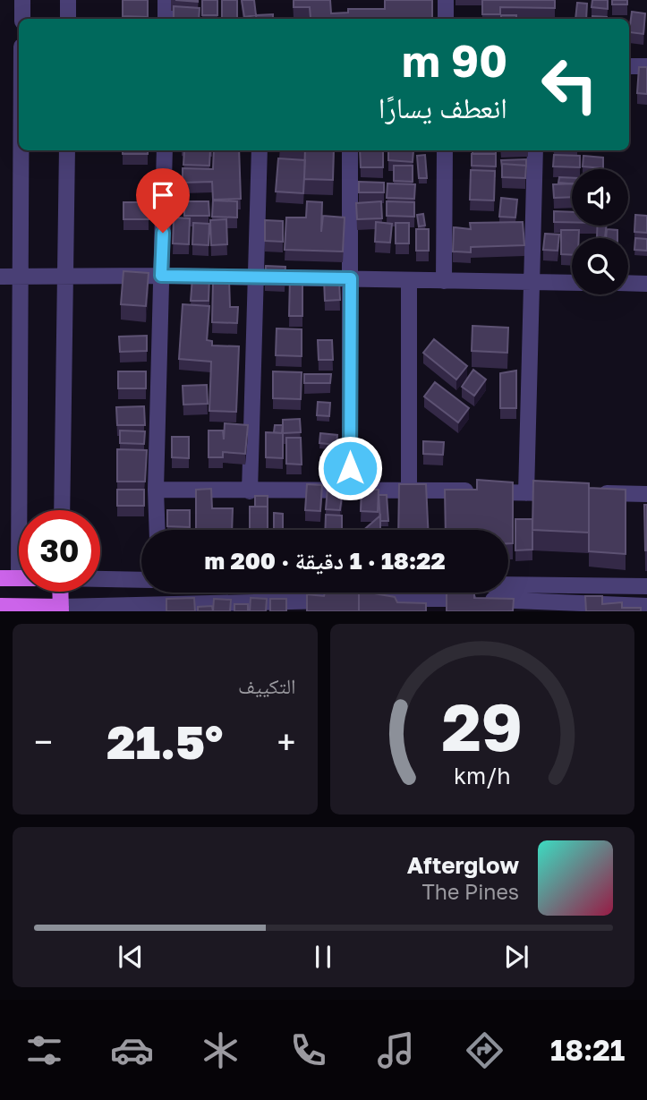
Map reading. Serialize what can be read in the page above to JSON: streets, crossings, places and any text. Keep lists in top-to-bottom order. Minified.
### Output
{"page":{"turn":["90 m","انعطف يسارًا"],"limit":"30","trip":"18:22 · 1 دقيقة · 200 m","tile":"التكييف","heat":["−","21.5°","+"],"song":["Afterglow","The Pines"],"tabs":"18:21","gauge":["29","km/h"]}}
